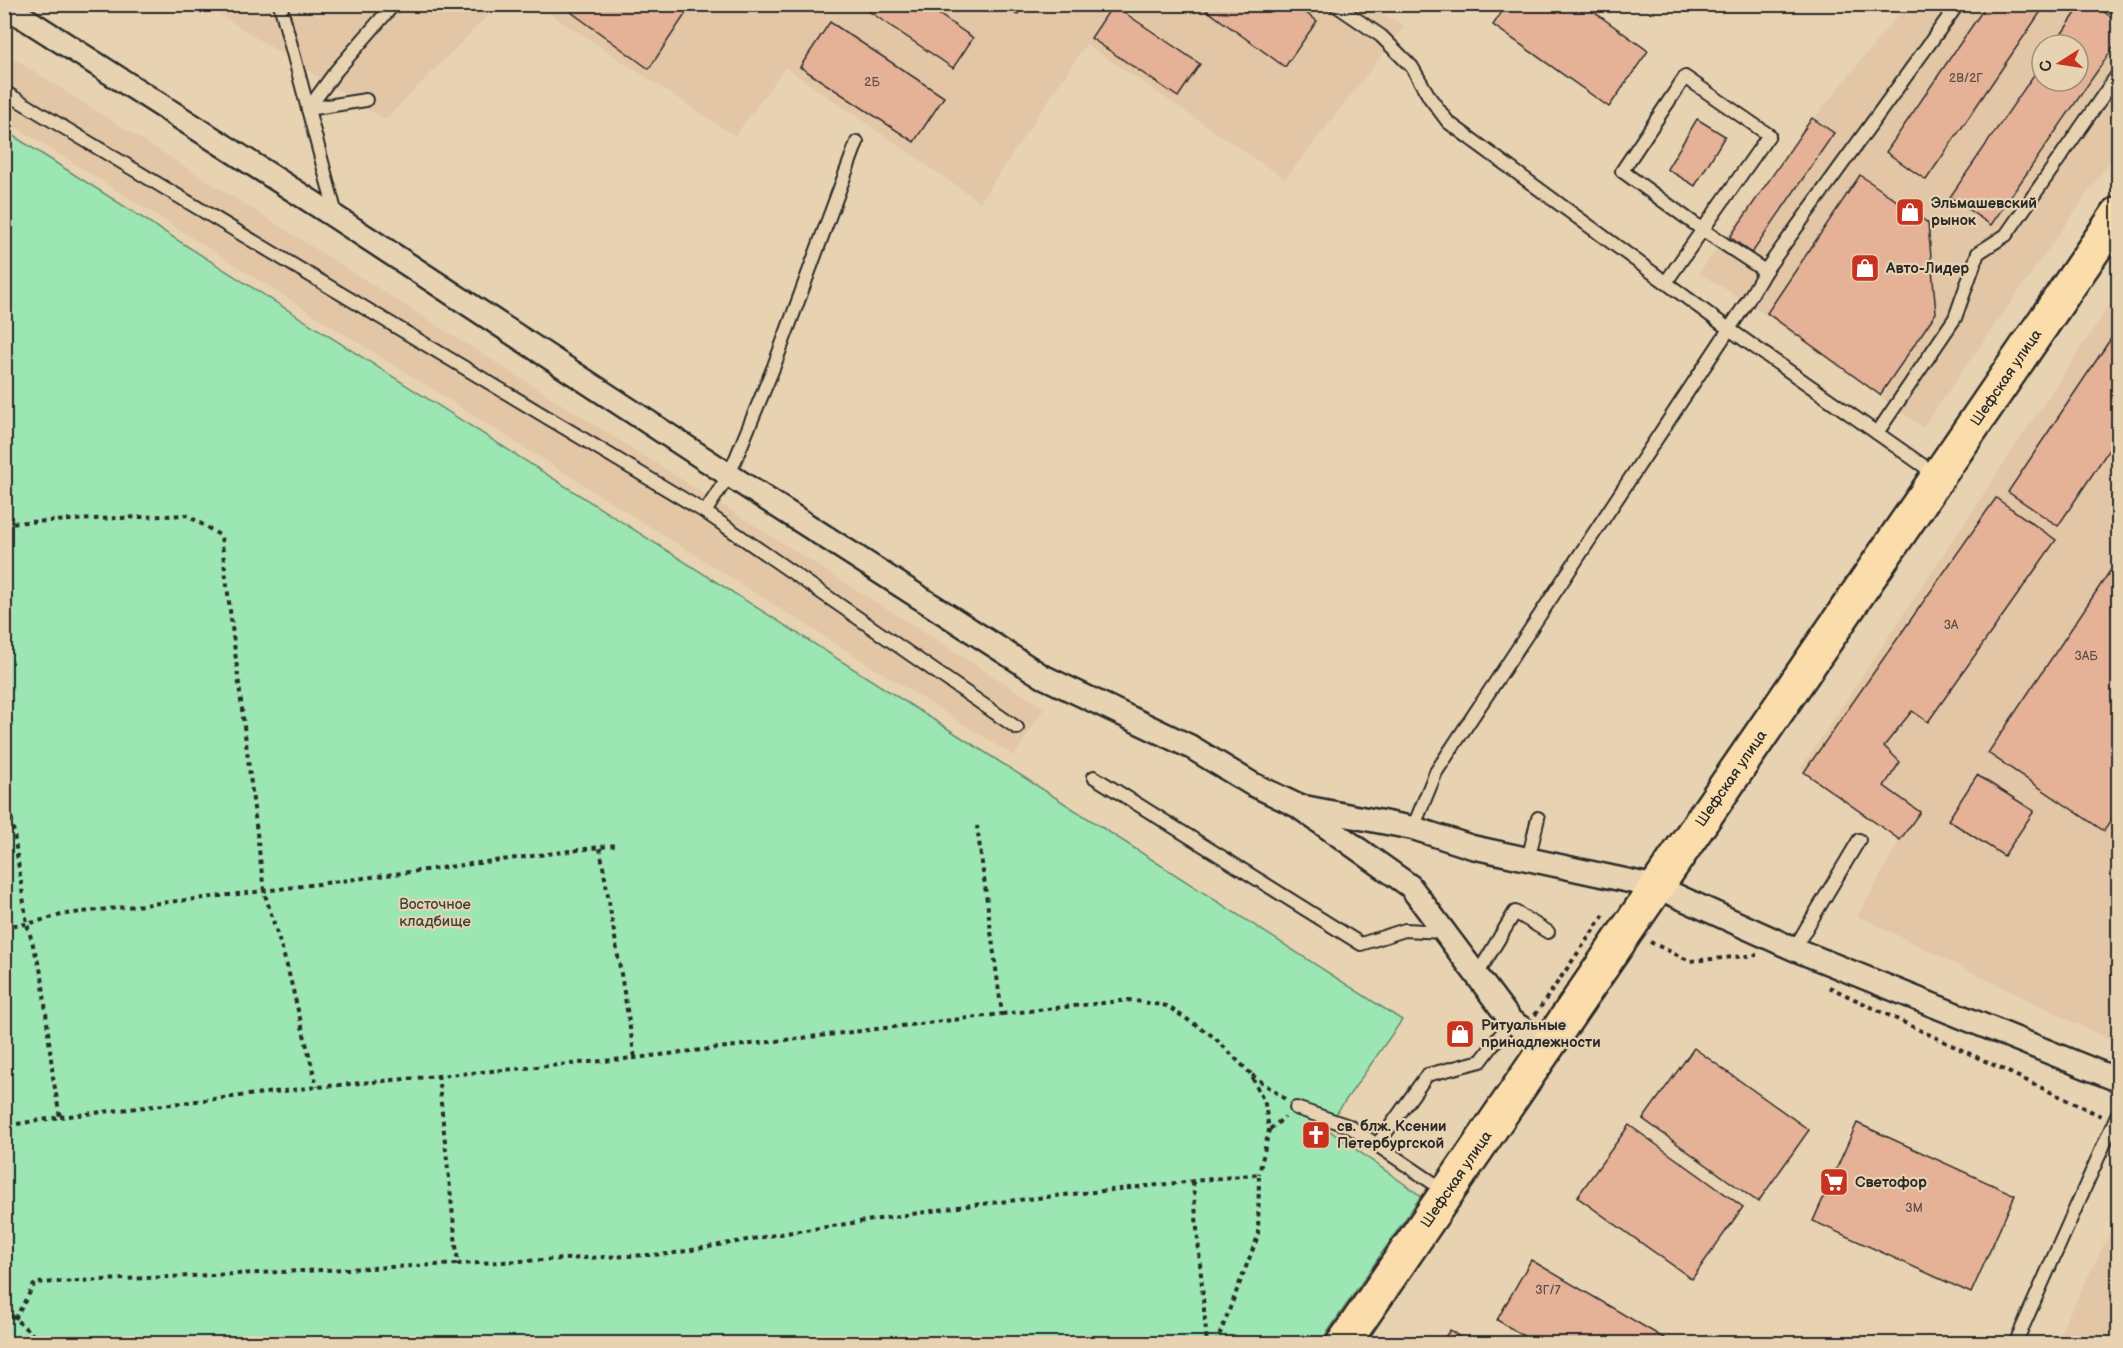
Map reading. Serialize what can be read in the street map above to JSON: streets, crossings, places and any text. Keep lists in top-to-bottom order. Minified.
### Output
{"streets":{"main road":["Шефская улица"]},"parks":["Восточное кладбище"],"places":{"shop":["Эльмашевский рынок","Авто-Лидер","Ритуальные принадлежности"],"church":["св. блж. Ксении Петербургской"],"supermarket":["Светофор"]},"house_numbers":["2В/2Г","2Б","3А","3АБ","3М","3Г/7"],"north":"left"}
